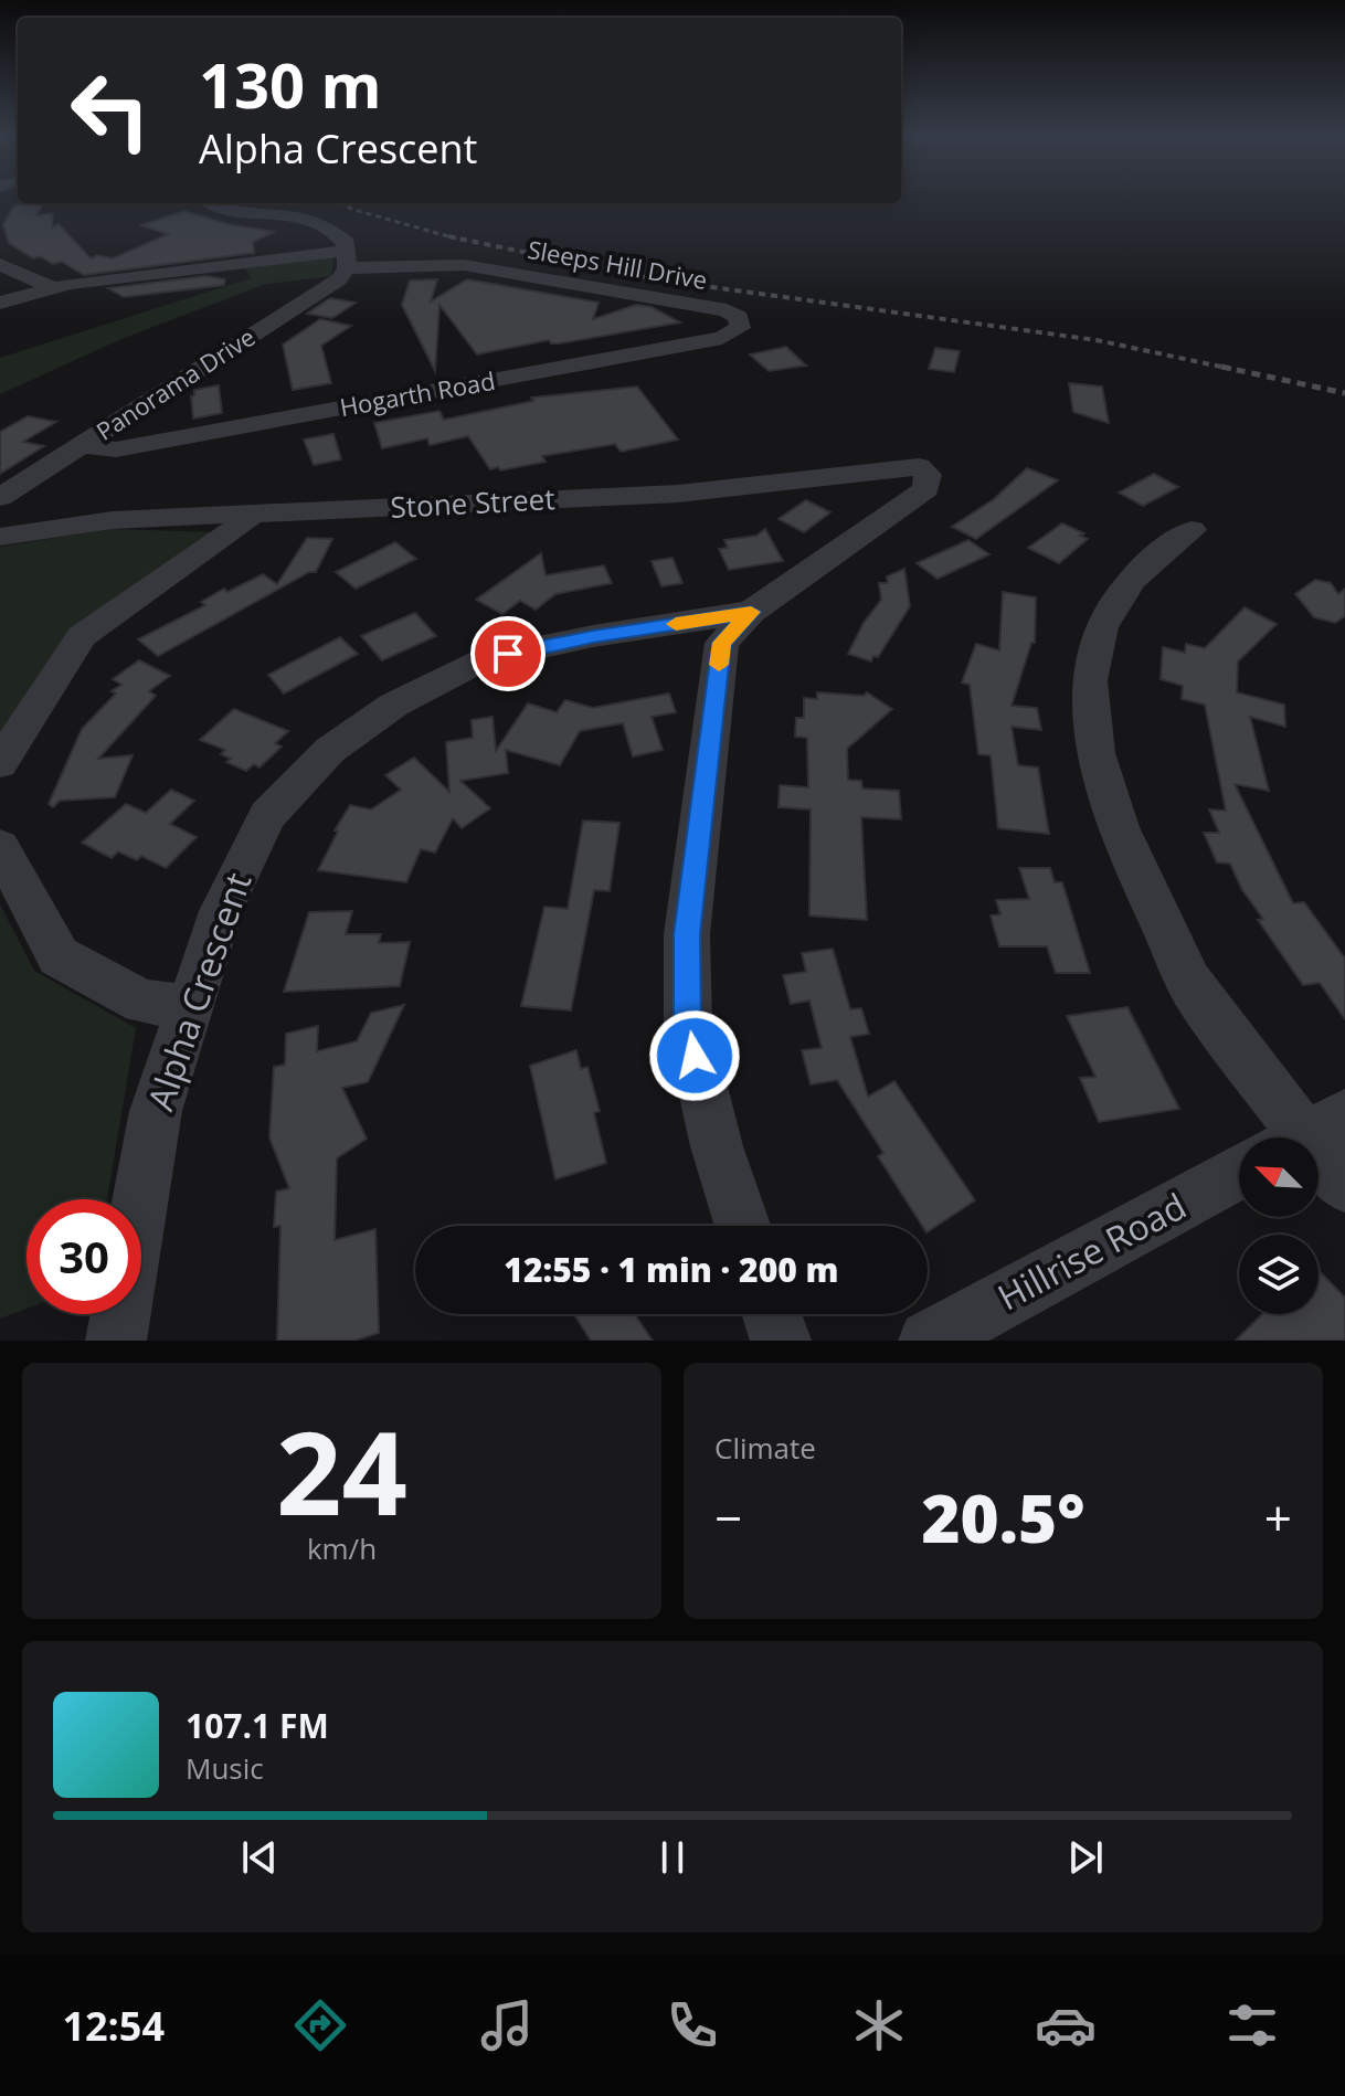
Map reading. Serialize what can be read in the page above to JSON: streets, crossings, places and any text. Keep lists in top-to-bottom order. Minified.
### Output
{"streets":{"street":["Sleeps Hill Drive","Panorama Drive","Hogarth Road","Stone Street","Alpha Crescent","Hillrise Road"]},"crossings":[["Sleeps Hill Drive","Panorama Drive"],["Sleeps Hill Drive","Hogarth Road"],["Panorama Drive","Hogarth Road"],["Stone Street","Alpha Crescent"]],"north":"top left","page":{"turn":["130 m","Alpha Crescent"],"limit":"30","trip":"12:55 · 1 min · 200 m","tile":[["24","km/h"],"Climate"],"heat":["−","20.5°","+"],"song":["107.1 FM","Music"],"tabs":"12:54"}}
